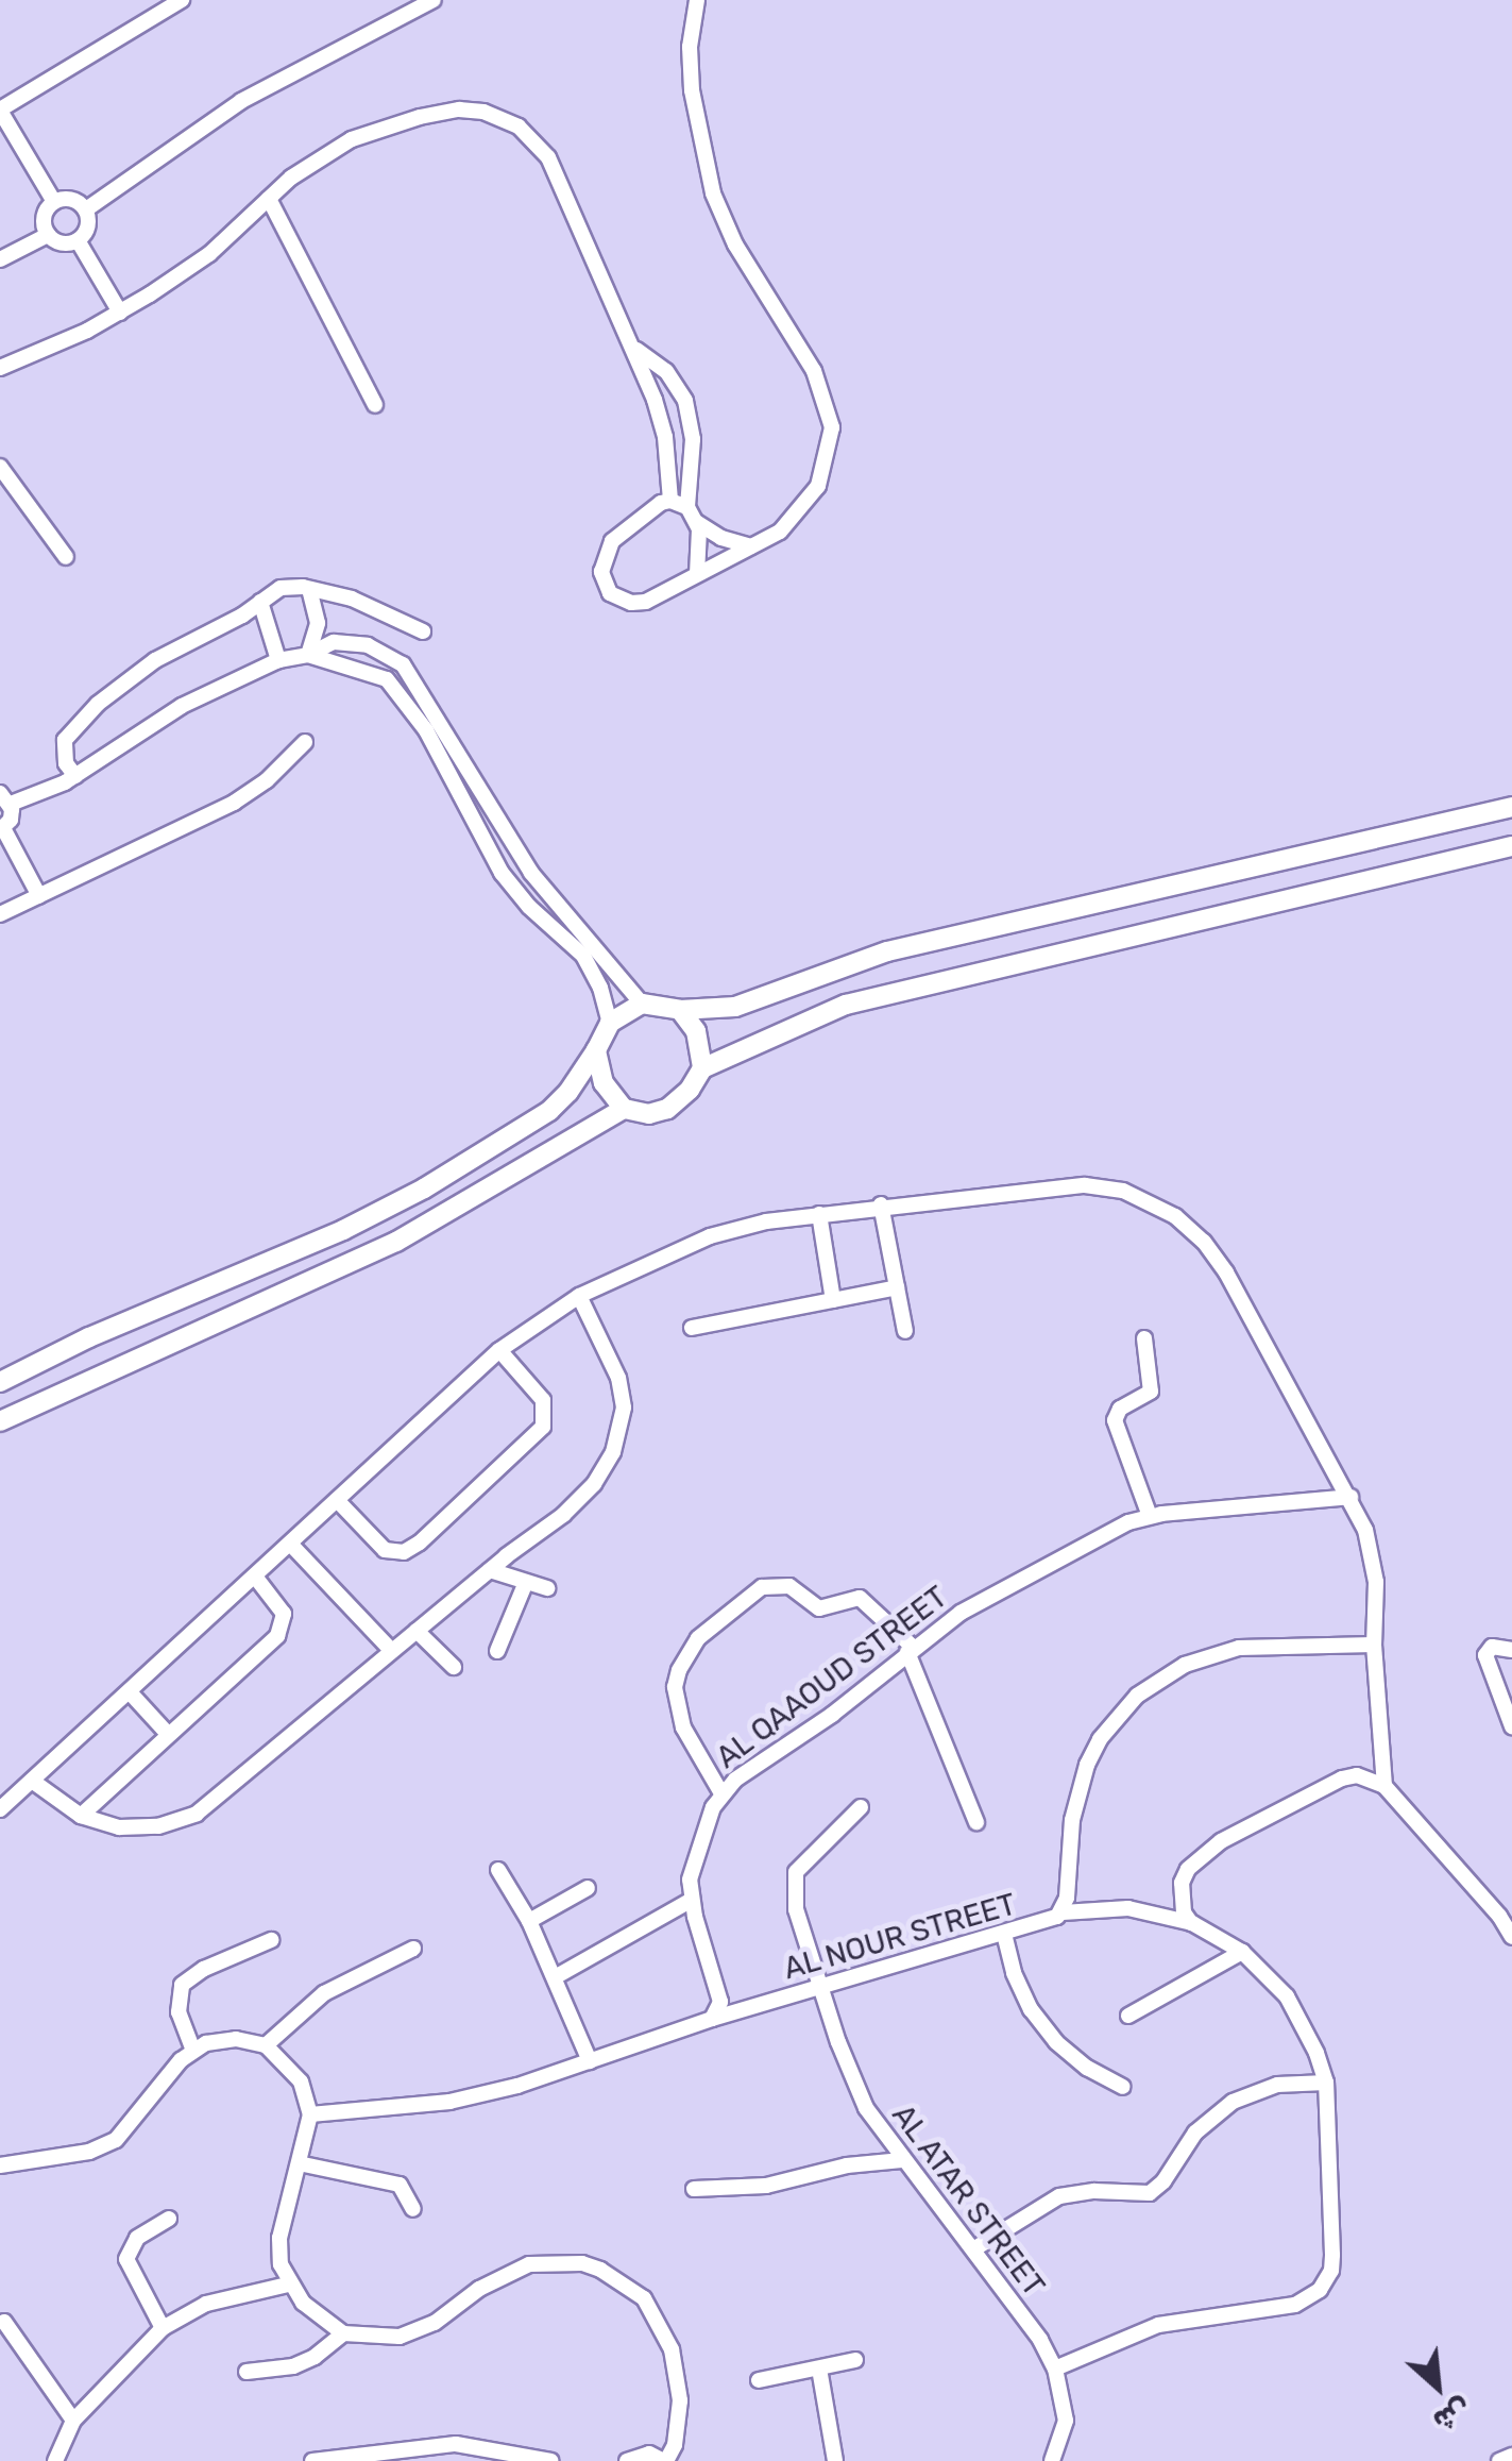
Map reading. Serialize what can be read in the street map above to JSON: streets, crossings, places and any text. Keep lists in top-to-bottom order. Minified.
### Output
{"streets":{"street":["AL QAAOUD STREET","AL NOUR STREET","AL ATAR STREET"]},"crossings":[["AL QAAOUD STREET","AL NOUR STREET"],["AL NOUR STREET","AL ATAR STREET"]],"north":"bottom right"}
